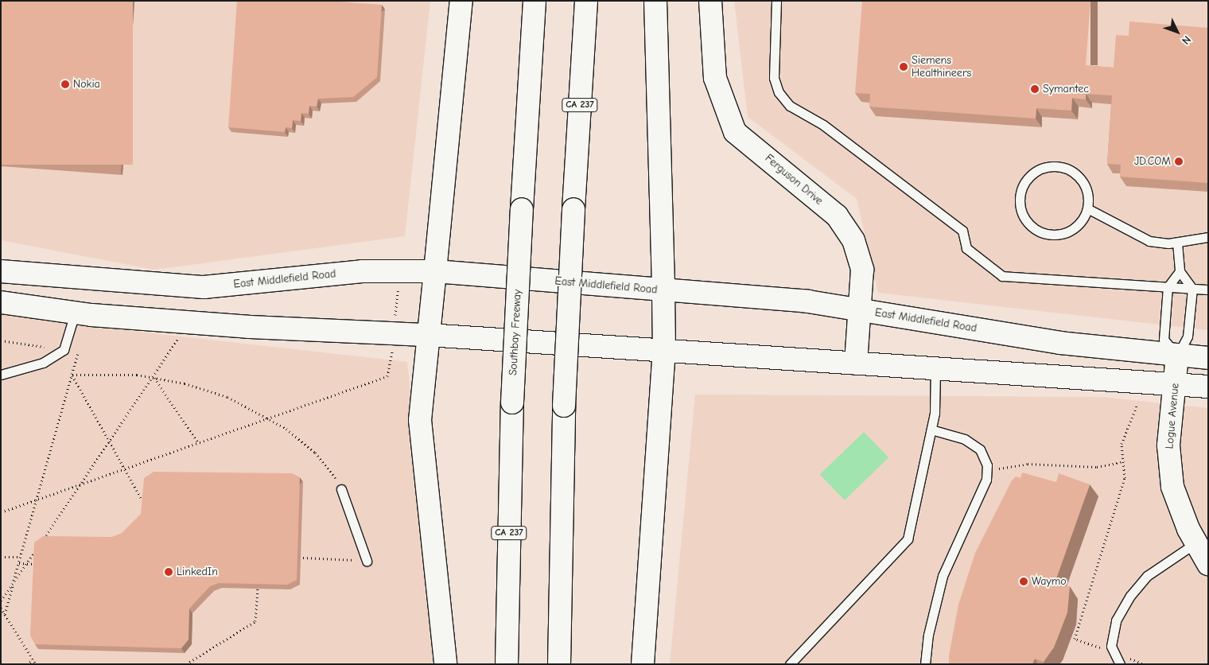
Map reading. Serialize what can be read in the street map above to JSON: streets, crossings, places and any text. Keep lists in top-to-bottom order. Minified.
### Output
{"streets":{"main road":["CA 237","Ferguson Drive","East Middlefield Road","Southbay Freeway","Logue Avenue"]},"crossings":[["Ferguson Drive","East Middlefield Road"],["East Middlefield Road","Logue Avenue"]],"places":["Siemens Healthineers","Nokia","Symantec","JD.COM","LinkedIn","Waymo"],"north":"bottom right"}
